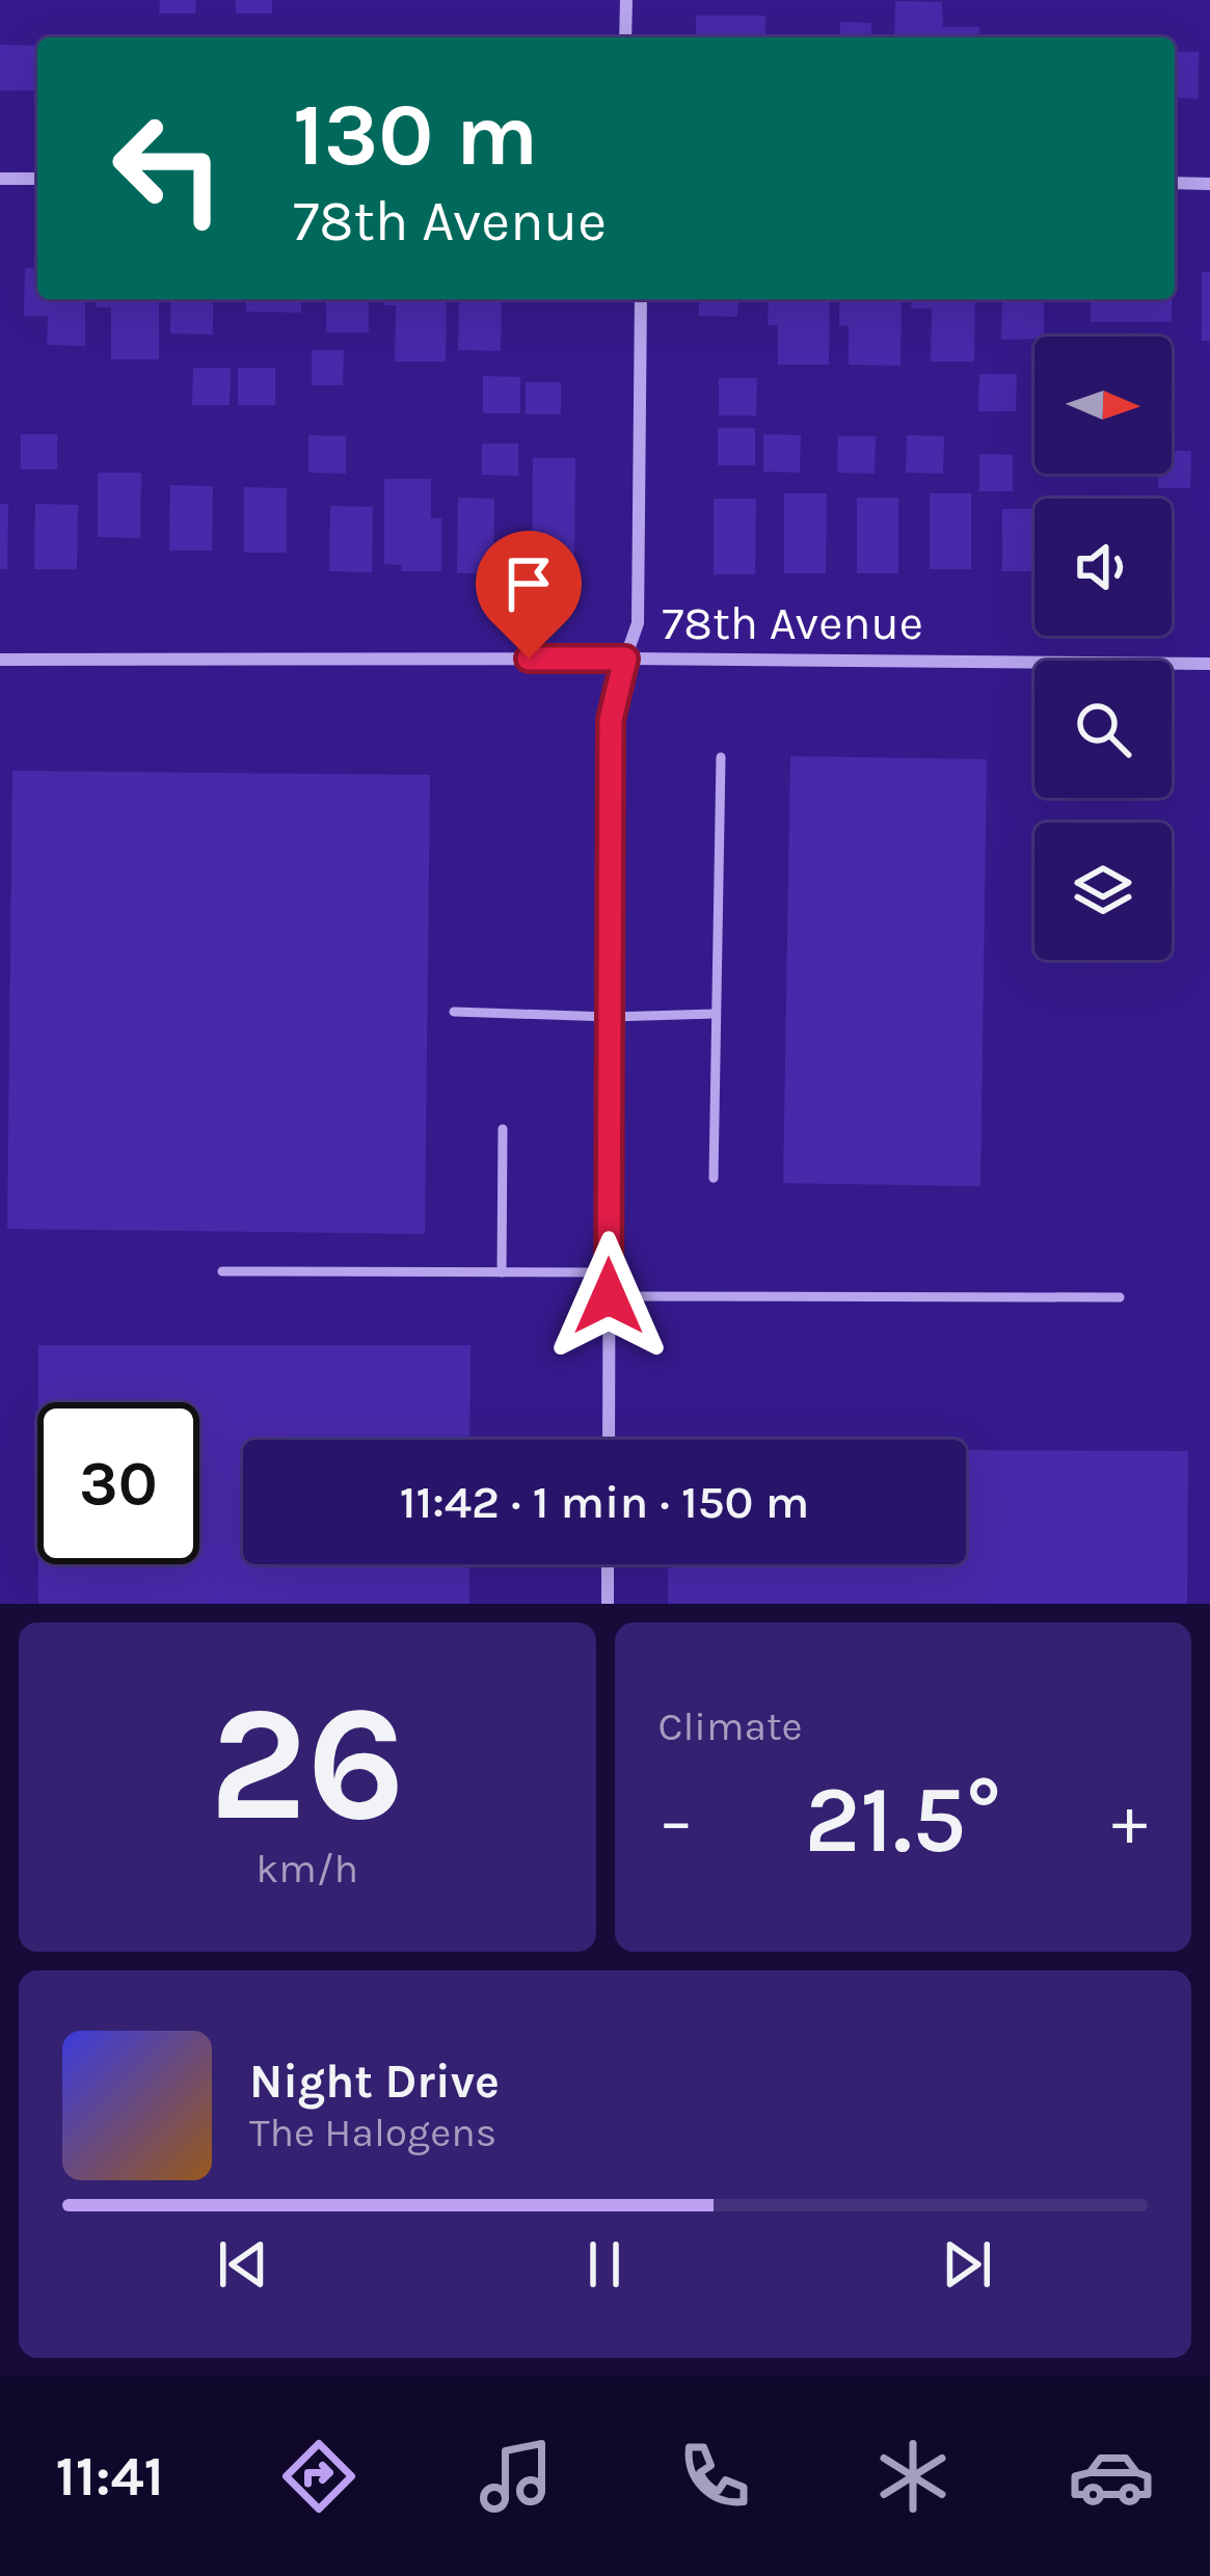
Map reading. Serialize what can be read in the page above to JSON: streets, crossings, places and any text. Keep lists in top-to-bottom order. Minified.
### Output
{"streets":{"street":["78th Avenue"]},"north":"right","page":{"turn":["130 m","78th Avenue"],"limit":"30","trip":"11:42 · 1 min · 150 m","tile":[["26","km/h"],"Climate"],"heat":["−","21.5°","+"],"song":["Night Drive","The Halogens"],"tabs":"11:41"}}
